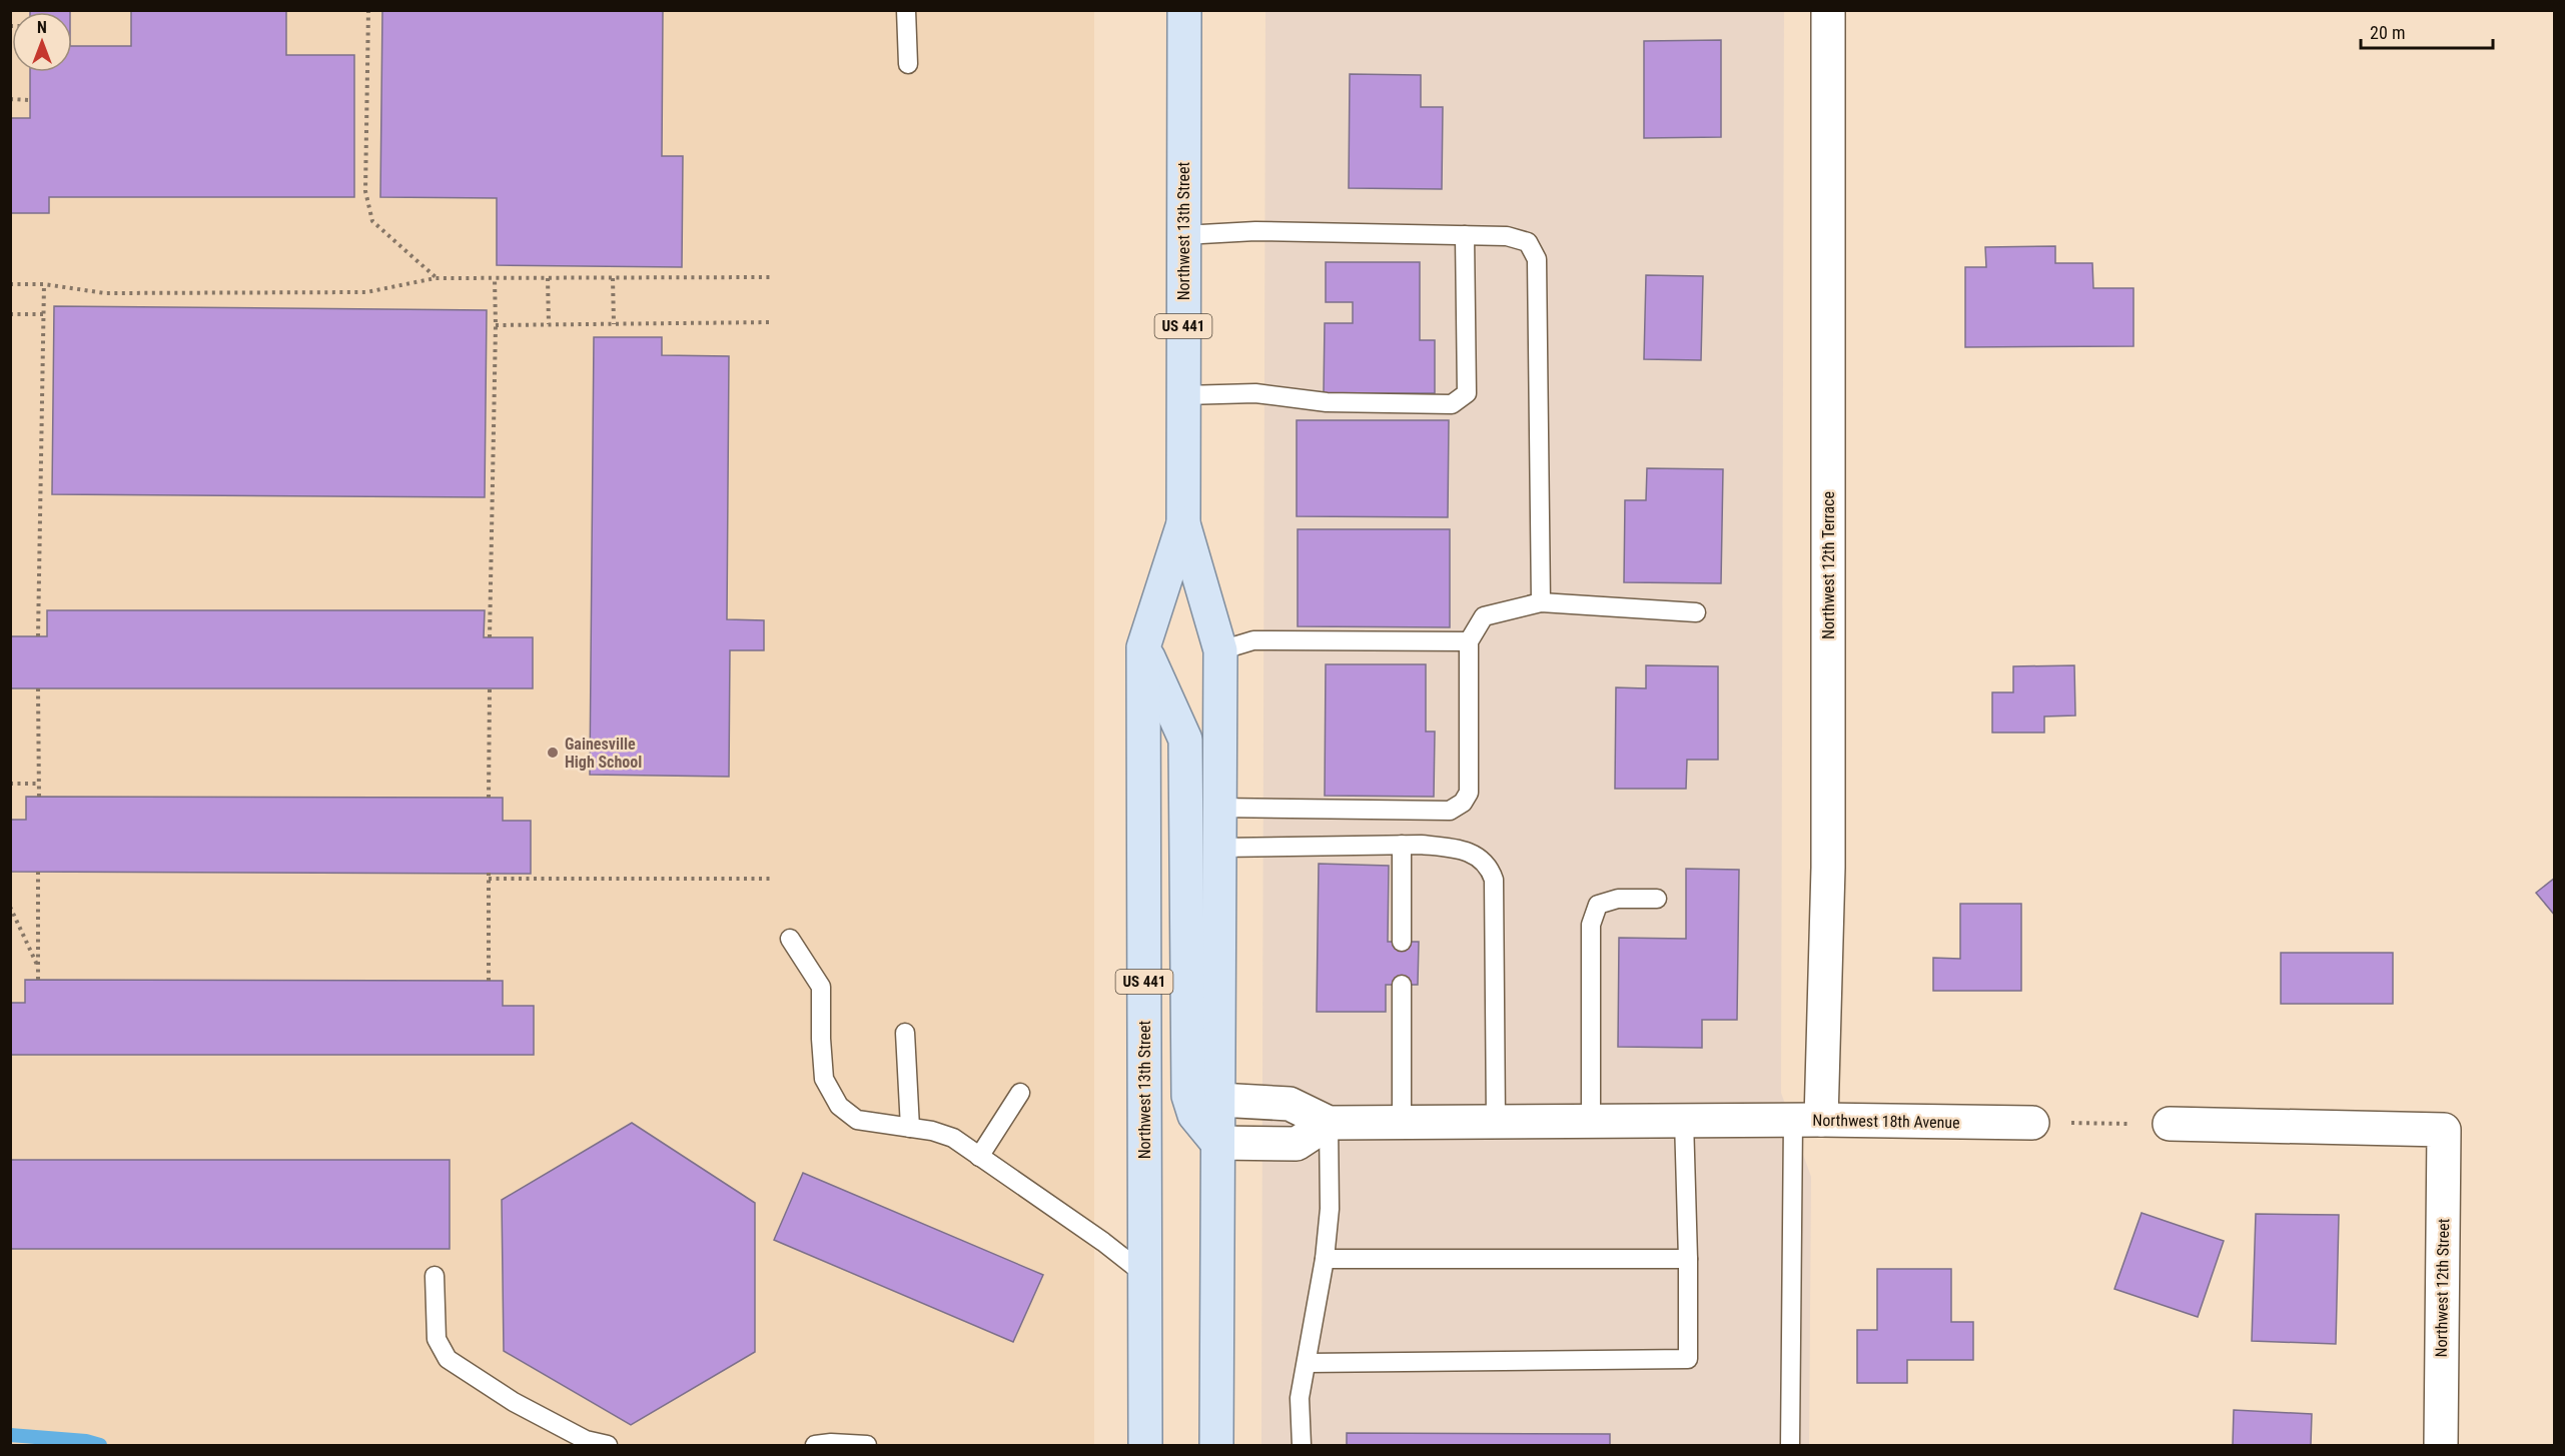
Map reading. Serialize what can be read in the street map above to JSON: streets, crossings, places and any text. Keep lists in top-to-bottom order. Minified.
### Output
{"streets":{"main road":["Northwest 13th Street","US 441"],"street":["Northwest 12th Terrace","Northwest 18th Avenue","Northwest 12th Street"]},"crossings":[["Northwest 13th Street","Northwest 18th Avenue"],["Northwest 12th Terrace","Northwest 18th Avenue"]],"places":["Gainesville High School"],"scale_bar":"20 m","north":"top"}
